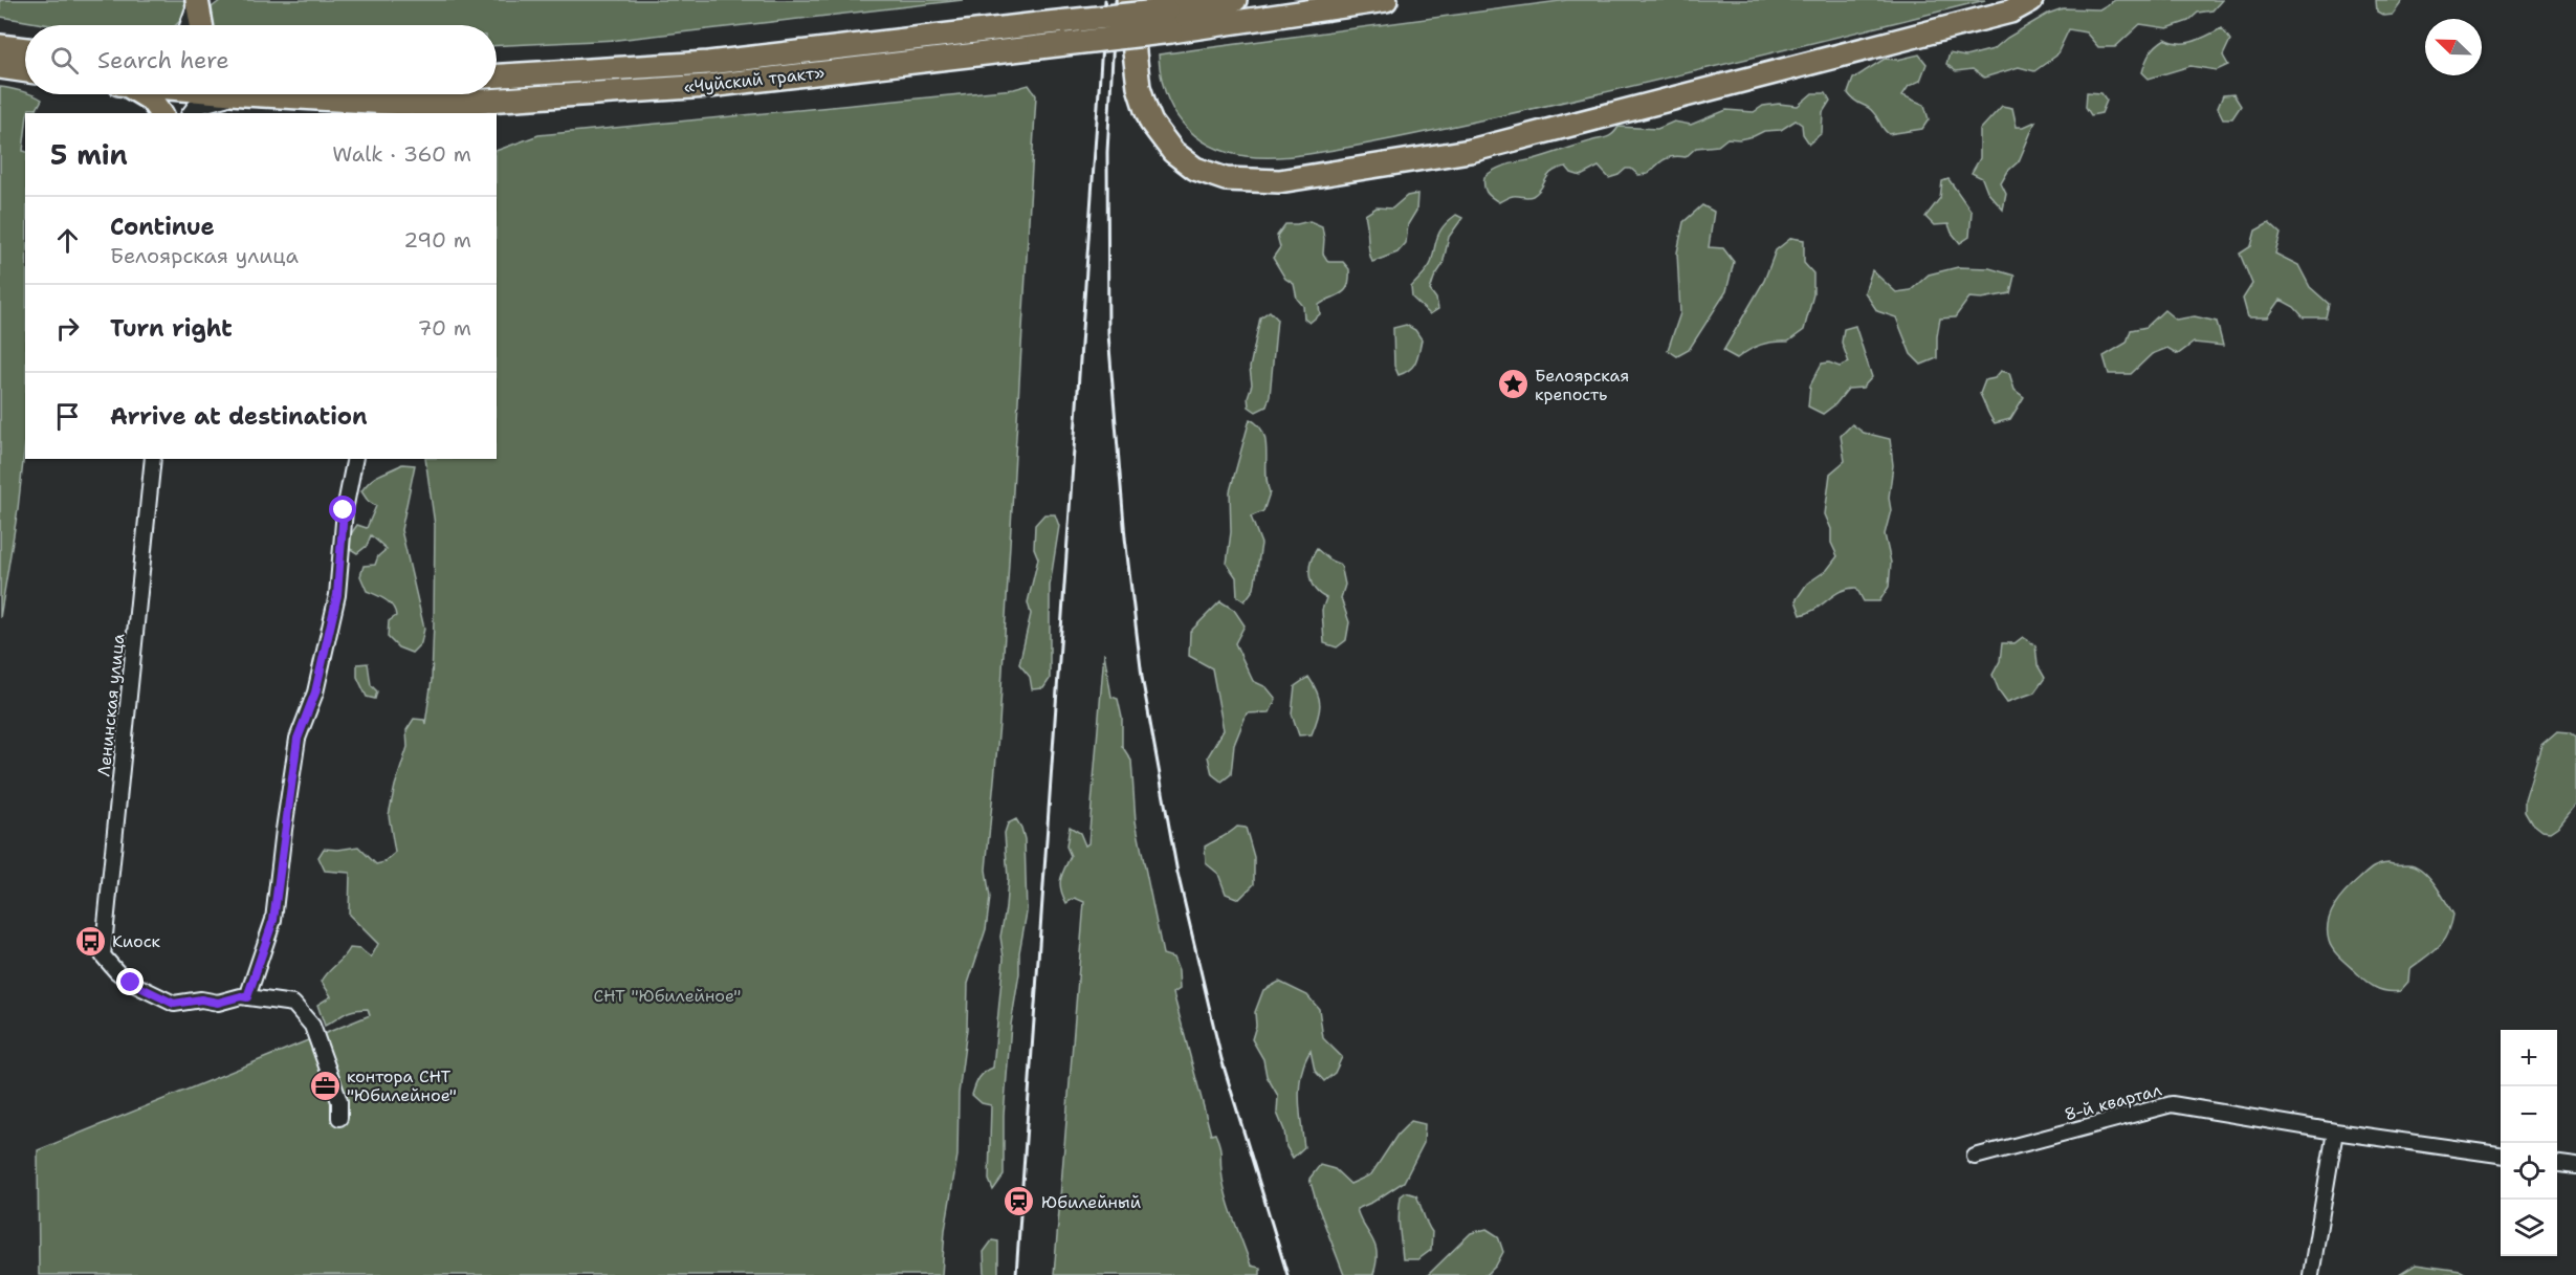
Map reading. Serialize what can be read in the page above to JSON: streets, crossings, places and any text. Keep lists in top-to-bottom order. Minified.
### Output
{"streets":{"highway":["«Чуйский тракт»"],"street":["Ленинская улица","8-й квартал"]},"parks":["СНТ \"Юбилейное\""],"places":{"place":["Белоярская крепость"],"bus stop":["Киоск"],"office":["контора СНТ \"Юбилейное\""],"station":["Юбилейный"]},"north":"top left","page":{"search":"Search here","heading":["5 min","Walk · 360 m"],"list":[["Continue","Белоярская улица","290 m"],["Turn right","70 m"],"Arrive at destination"],"map_buttons":["+","−"]}}
